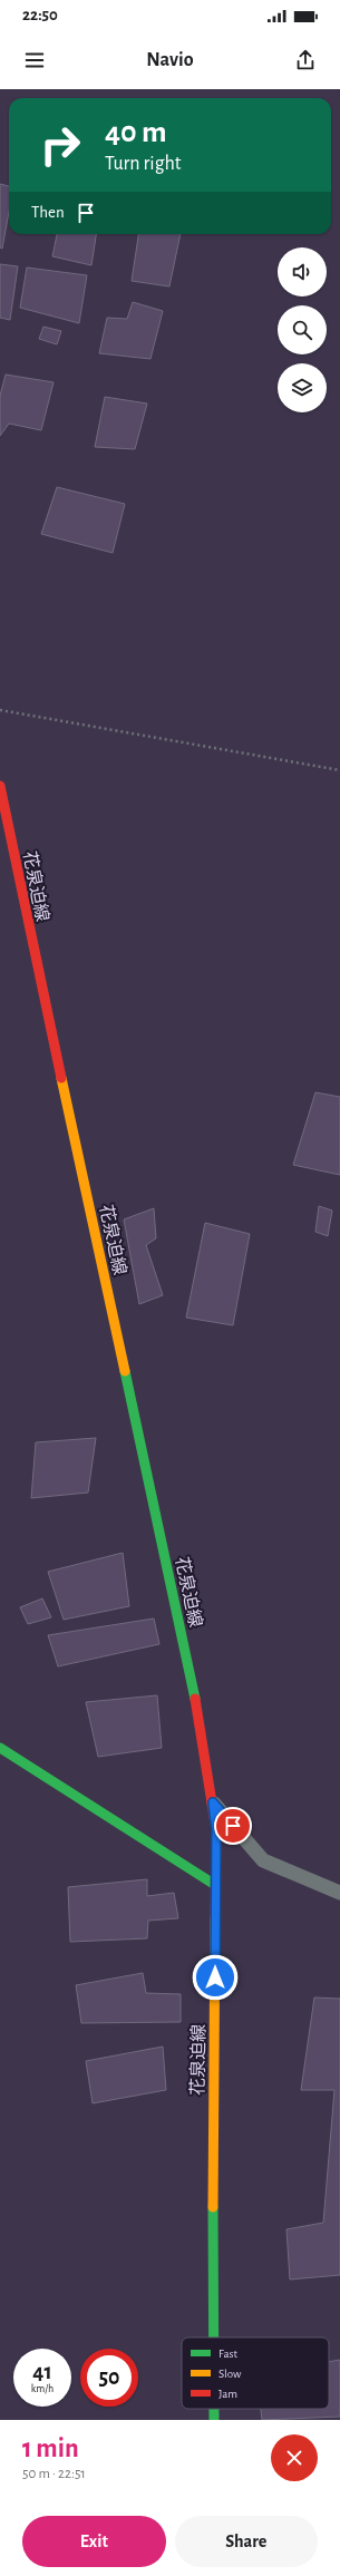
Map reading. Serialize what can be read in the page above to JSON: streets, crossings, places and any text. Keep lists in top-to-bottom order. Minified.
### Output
{"streets":{"main road":["花泉迫線"]},"legend":["Fast","Slow","Jam"],"page":{"status":"22:50","header":"Navio","turn":["40 m","Turn right"],"then":"Then","speed":"41 km/h","limit":"50","heading":["1 min","50 m · 22:51"],"buttons":["Exit","Share"]}}
